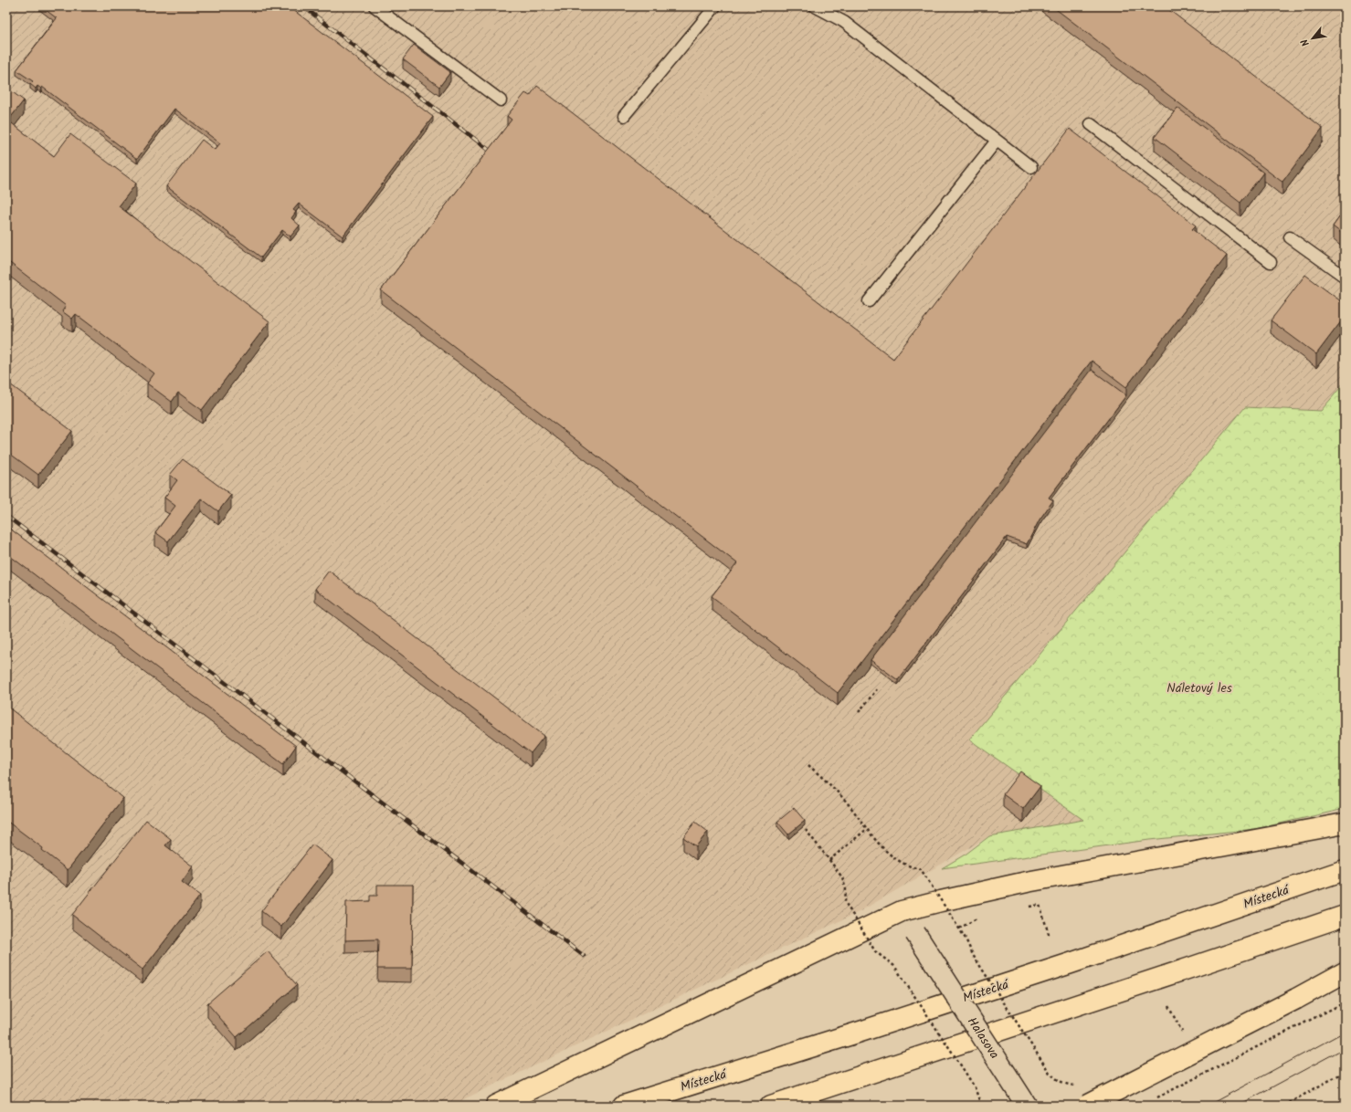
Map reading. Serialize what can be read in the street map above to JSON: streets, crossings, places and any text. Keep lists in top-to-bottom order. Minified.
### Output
{"streets":{"highway":["Místecká"],"street":["Halasova"]},"parks":["Náletový les"],"north":"bottom left"}
